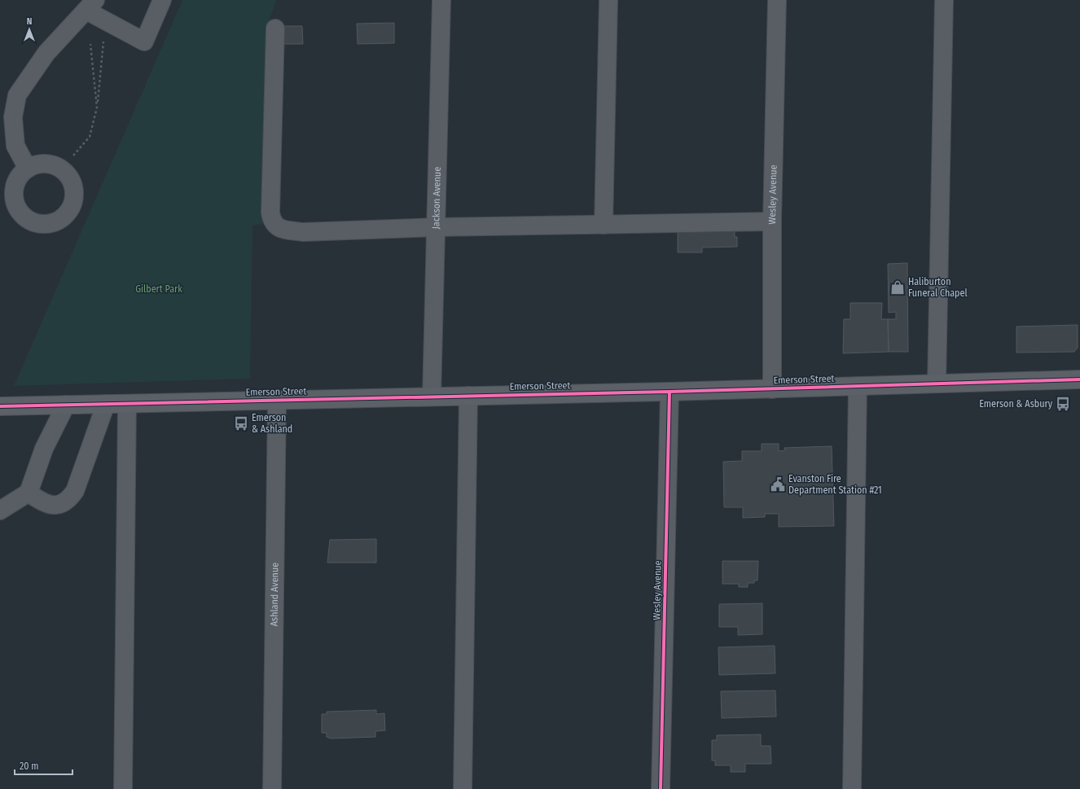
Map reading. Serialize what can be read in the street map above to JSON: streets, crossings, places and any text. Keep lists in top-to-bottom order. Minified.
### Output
{"streets":{"main road":["Emerson Street"],"street":["Wesley Avenue","Jackson Avenue","Ashland Avenue"]},"crossings":[["Wesley Avenue","Emerson Street"],["Jackson Avenue","Emerson Street"],["Emerson Street","Ashland Avenue"]],"parks":["Gilbert Park"],"places":{"shop":["Haliburton Funeral Chapel"],"bus stop":["Emerson & Asbury","Emerson & Ashland"],"public building":["Evanston Fire Department Station #21"]},"scale_bar":"20 m","north":"top"}
